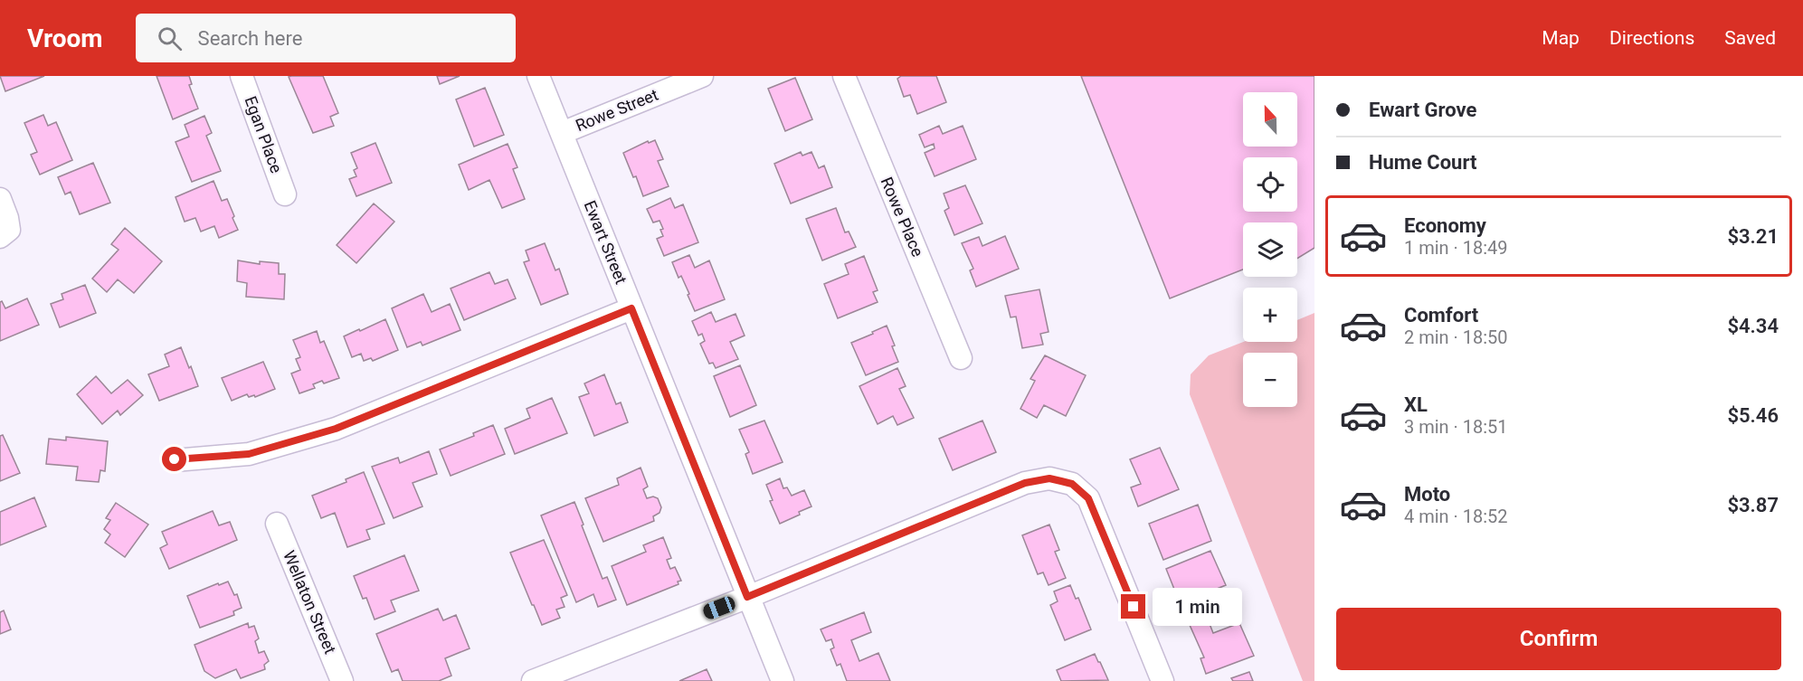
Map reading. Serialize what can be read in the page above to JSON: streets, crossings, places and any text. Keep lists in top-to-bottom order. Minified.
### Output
{"streets":{"street":["Rowe Street","Egan Place","Rowe Place","Ewart Street","Wellaton Street"]},"crossings":[["Rowe Street","Ewart Street"]],"north":"top","page":{"header":"Vroom","search":"Search here","nav":["Map","Directions","Saved"],"banner":["Ewart Grove","Hume Court"],"map_buttons":["+","−"],"list":[{"name":"Economy","note":"1 min · 18:49","value":"$3.21"},{"name":"Comfort","note":"2 min · 18:50","value":"$4.34"},{"name":"XL","note":"3 min · 18:51","value":"$5.46"},{"name":"Moto","note":"4 min · 18:52","value":"$3.87"}],"bubble":"1 min","buttons":"Confirm"}}
